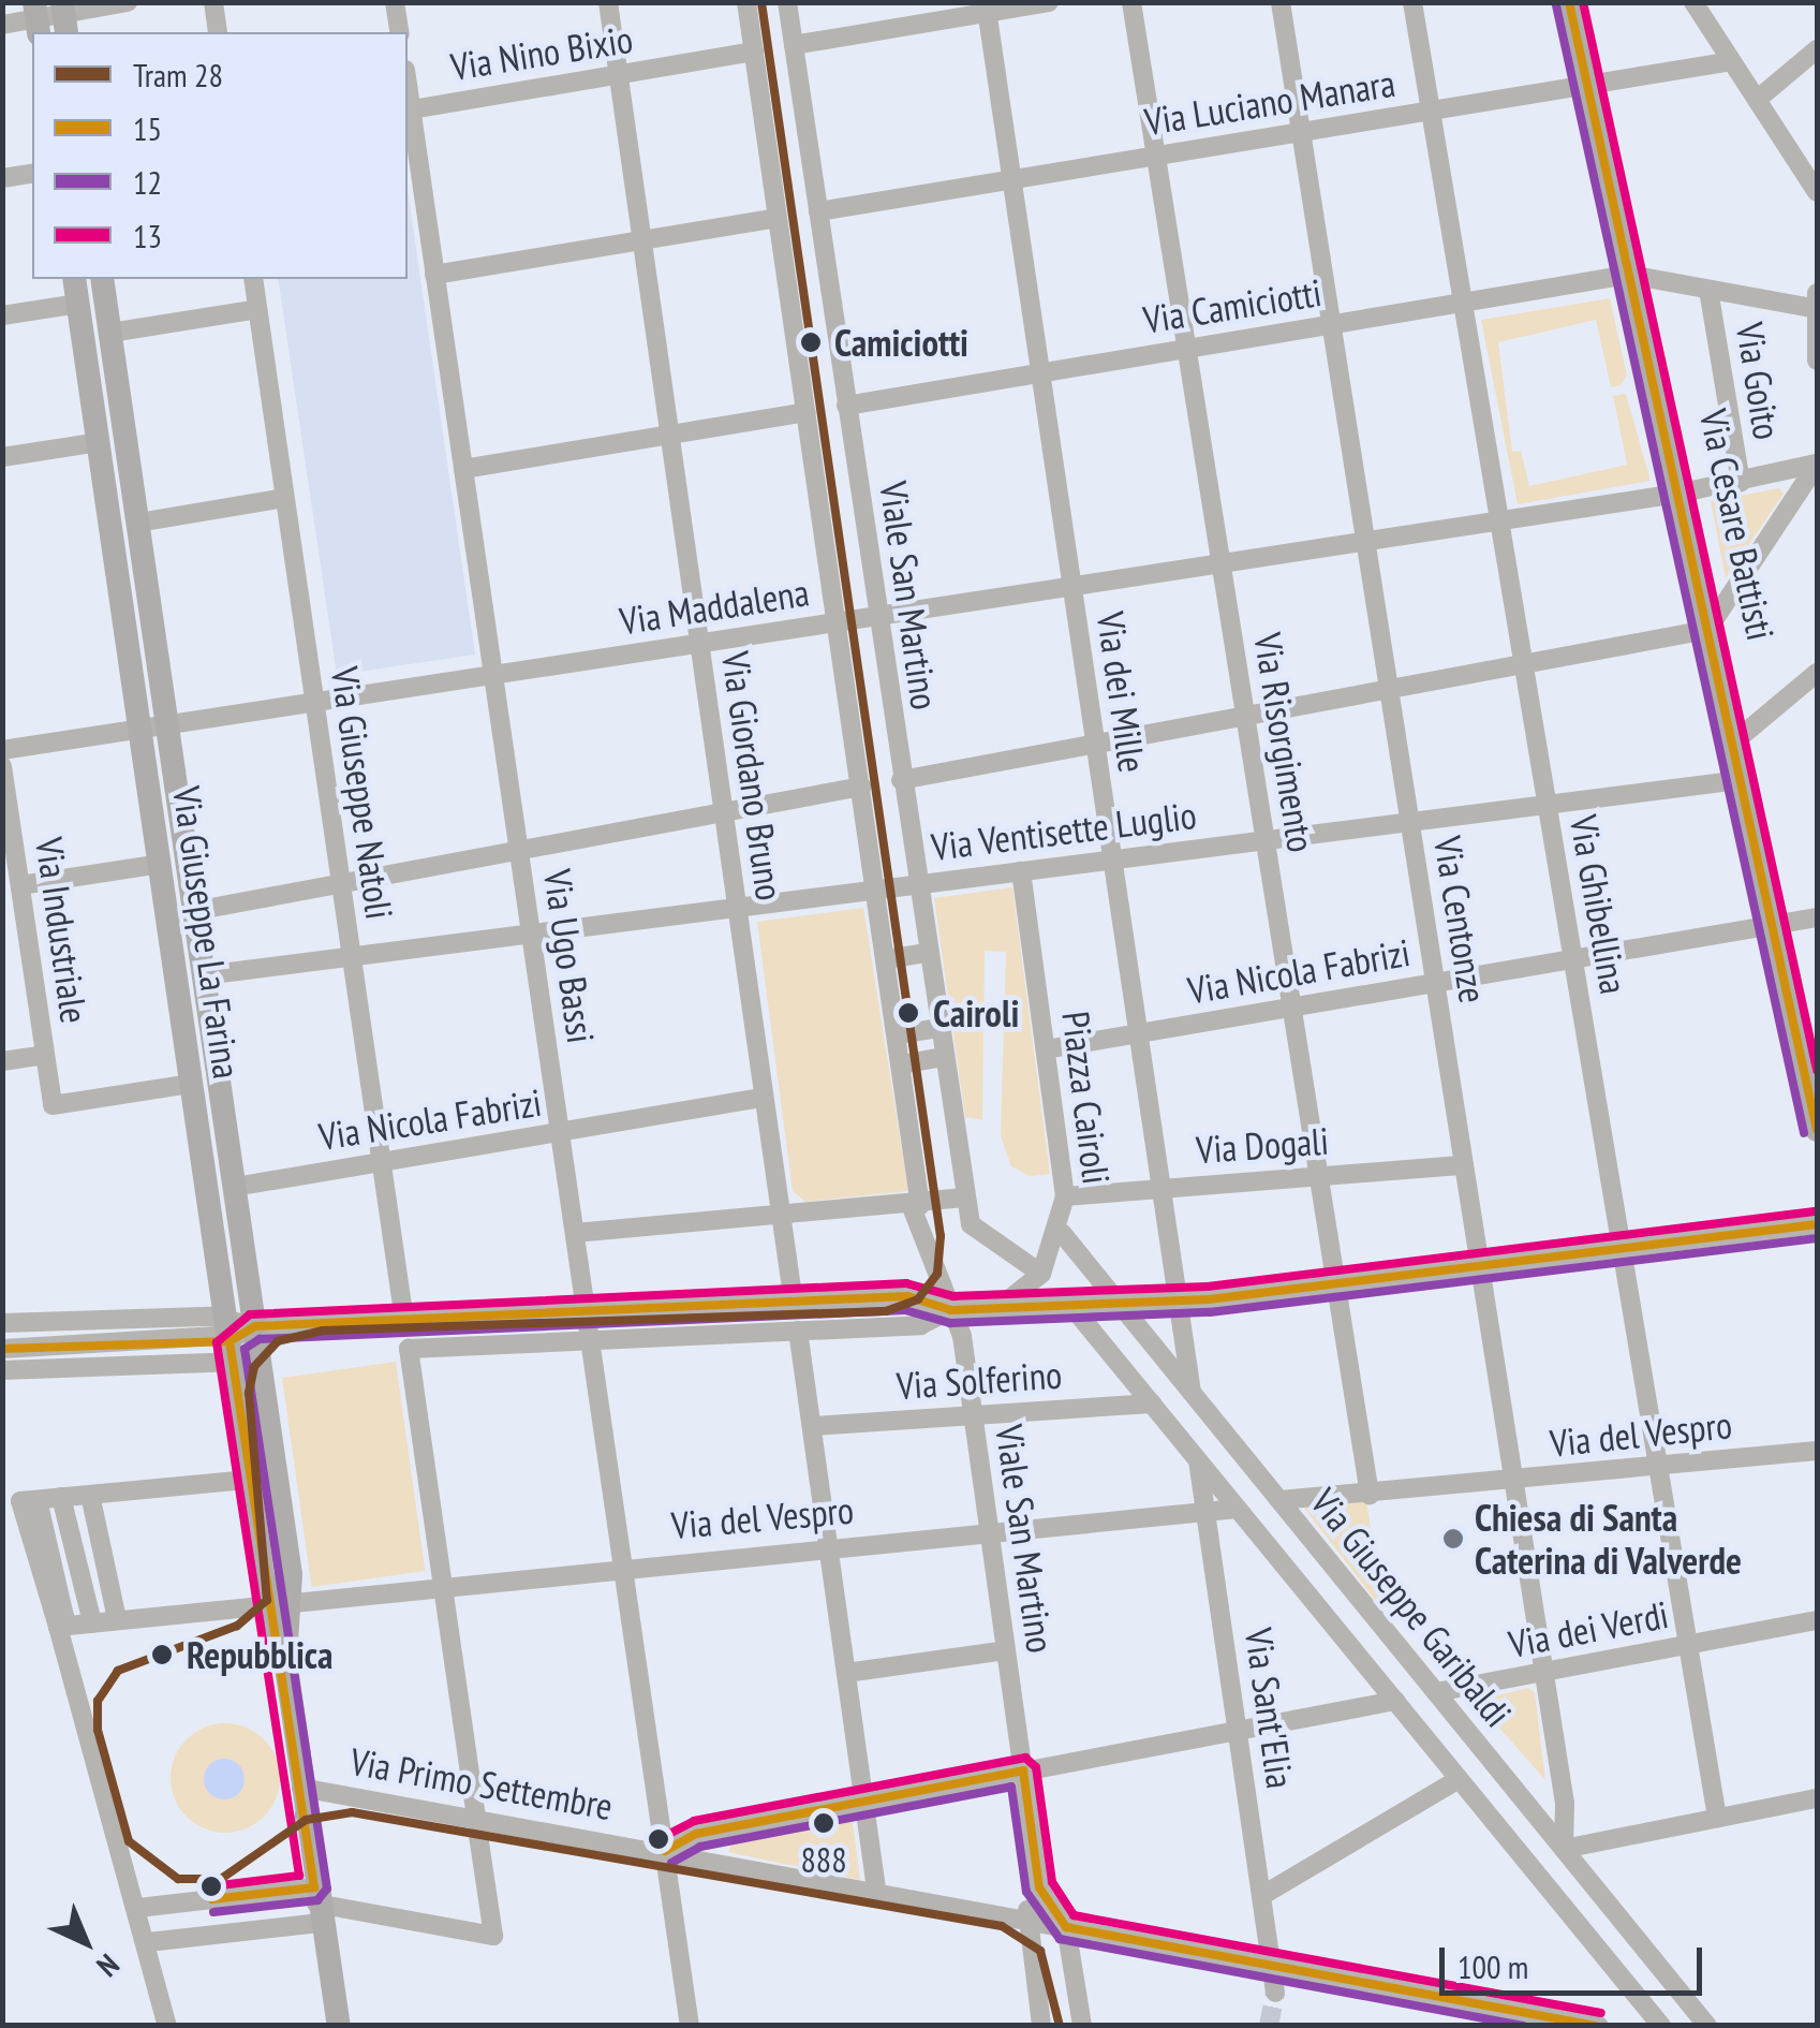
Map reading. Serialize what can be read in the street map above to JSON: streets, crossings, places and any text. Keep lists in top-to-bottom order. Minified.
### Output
{"streets":{"main road":["Via Cesare Battisti","Via Giuseppe La Farina"],"street":["Via Nino Bixio","Via Luciano Manara","Via Camiciotti","Via Goito","Viale San Martino","Via Maddalena","Via dei Mille","Via Risorgimento","Via Giordano Bruno","Via Giuseppe Natoli","Via Ventisette Luglio","Via Ghibellina","Via Centonze","Via Industriale","Via Ugo Bassi","Via Nicola Fabrizi","Piazza Cairoli","Via Dogali","Via Solferino","Via del Vespro","Via Giuseppe Garibaldi","Via dei Verdi","Via Sant'Elia","Via Primo Settembre"]},"crossings":[["Via Nino Bixio","Viale San Martino"],["Via Nino Bixio","Via Giordano Bruno"],["Via Nino Bixio","Via Ugo Bassi"],["Via Luciano Manara","Via Cesare Battisti"],["Via Luciano Manara","Viale San Martino"],["Via Luciano Manara","Via dei Mille"],["Via Luciano Manara","Via Risorgimento"],["Via Luciano Manara","Via Ghibellina"],["Via Luciano Manara","Via Centonze"],["Via Camiciotti","Via Cesare Battisti"],["Via Camiciotti","Viale San Martino"],["Via Camiciotti","Via dei Mille"],["Via Camiciotti","Via Risorgimento"],["Via Camiciotti","Via Ghibellina"],["Via Camiciotti","Via Centonze"],["Via Goito","Via Maddalena"],["Via Cesare Battisti","Via Maddalena"],["Via Cesare Battisti","Via Ventisette Luglio"],["Via Cesare Battisti","Via Nicola Fabrizi"],["Viale San Martino","Via Maddalena"],["Viale San Martino","Via Ventisette Luglio"],["Viale San Martino","Via Solferino"],["Viale San Martino","Via del Vespro"],["Via Maddalena","Via dei Mille"],["Via Maddalena","Via Risorgimento"],["Via Maddalena","Via Giordano Bruno"],["Via Maddalena","Via Giuseppe Natoli"],["Via Maddalena","Via Ghibellina"],["Via Maddalena","Via Centonze"],["Via Maddalena","Via Giuseppe La Farina"],["Via Maddalena","Via Ugo Bassi"],["Via dei Mille","Via Ventisette Luglio"],["Via dei Mille","Via Nicola Fabrizi"],["Via dei Mille","Via Dogali"],["Via dei Mille","Via Giuseppe Garibaldi"],["Via Risorgimento","Via Ventisette Luglio"],["Via Risorgimento","Via Nicola Fabrizi"],["Via Risorgimento","Via Dogali"],["Via Risorgimento","Via del Vespro"],["Via Giordano Bruno","Via Ventisette Luglio"],["Via Giordano Bruno","Via Nicola Fabrizi"],["Via Giuseppe Natoli","Via Ventisette Luglio"],["Via Giuseppe Natoli","Via Nicola Fabrizi"],["Via Ventisette Luglio","Via Ghibellina"],["Via Ventisette Luglio","Via Centonze"],["Via Ventisette Luglio","Via Giuseppe La Farina"],["Via Ventisette Luglio","Via Ugo Bassi"],["Via Ventisette Luglio","Piazza Cairoli"],["Via Ghibellina","Via Nicola Fabrizi"],["Via Ghibellina","Via del Vespro"],["Via Ghibellina","Via dei Verdi"],["Via Centonze","Via Nicola Fabrizi"],["Via Centonze","Via Dogali"],["Via Centonze","Via del Vespro"],["Via Centonze","Via Giuseppe Garibaldi"],["Via Centonze","Via dei Verdi"],["Via Industriale","Via Giuseppe La Farina"],["Via Giuseppe La Farina","Via Nicola Fabrizi"],["Via Giuseppe La Farina","Via del Vespro"],["Via Ugo Bassi","Via Nicola Fabrizi"],["Via Ugo Bassi","Via del Vespro"],["Via Ugo Bassi","Via Primo Settembre"],["Via Nicola Fabrizi","Piazza Cairoli"],["Piazza Cairoli","Via Dogali"],["Piazza Cairoli","Via Giuseppe Garibaldi"],["Via Solferino","Via Giuseppe Garibaldi"],["Via del Vespro","Via Giuseppe Garibaldi"],["Via del Vespro","Via Sant'Elia"],["Via Giuseppe Garibaldi","Via dei Verdi"],["Via Giuseppe Garibaldi","Via Sant'Elia"],["Via Sant'Elia","Via Primo Settembre"]],"places":["Camiciotti","Cairoli","Chiesa di Santa Caterina di Valverde","Repubblica","888"],"lines":["tram line 28","transit line 15","transit line 13","transit line 12"],"legend":["Tram 28","15","12","13"],"scale_bar":"100 m","north":"bottom right"}
